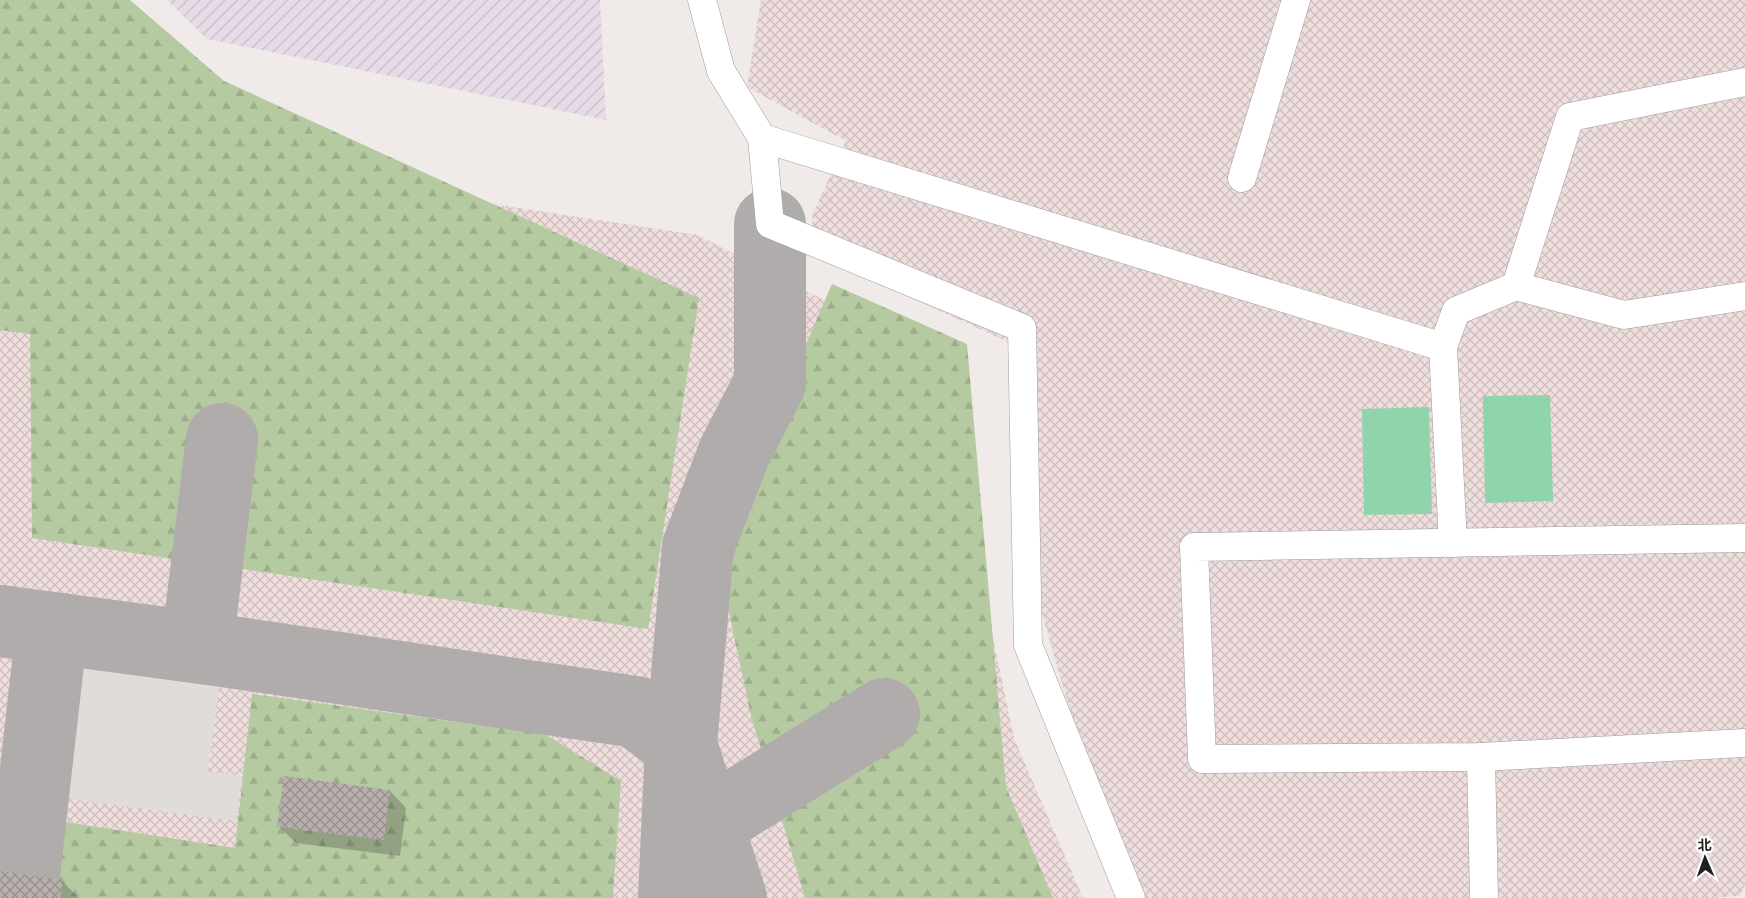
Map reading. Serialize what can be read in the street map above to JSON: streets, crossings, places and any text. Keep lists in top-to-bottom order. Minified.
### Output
{"north":"top"}
